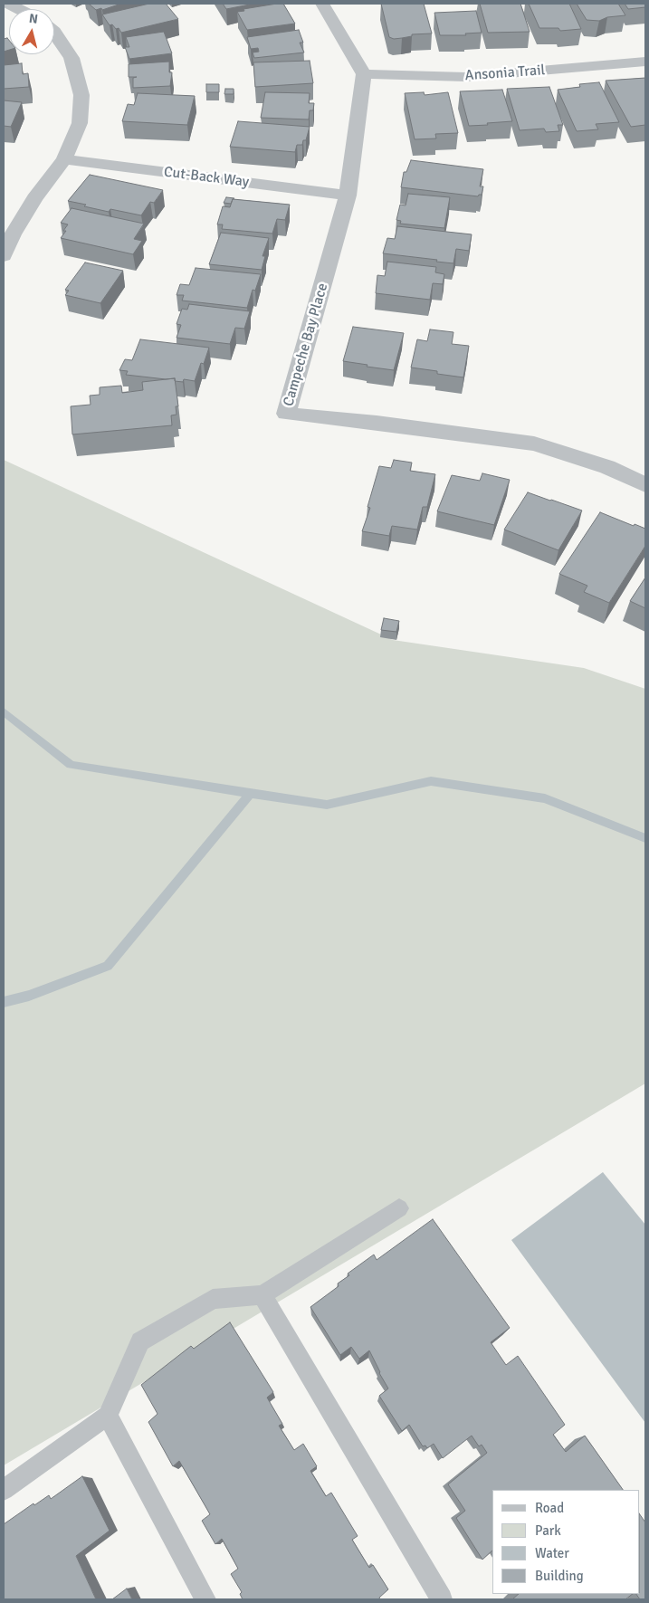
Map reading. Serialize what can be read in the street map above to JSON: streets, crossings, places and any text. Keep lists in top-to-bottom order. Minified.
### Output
{"streets":{"street":["Ansonia Trail","Cut-Back Way","Campeche Bay Place"]},"crossings":[["Ansonia Trail","Campeche Bay Place"],["Cut-Back Way","Campeche Bay Place"]],"legend":["Road","Park","Water","Building"],"north":"top"}
